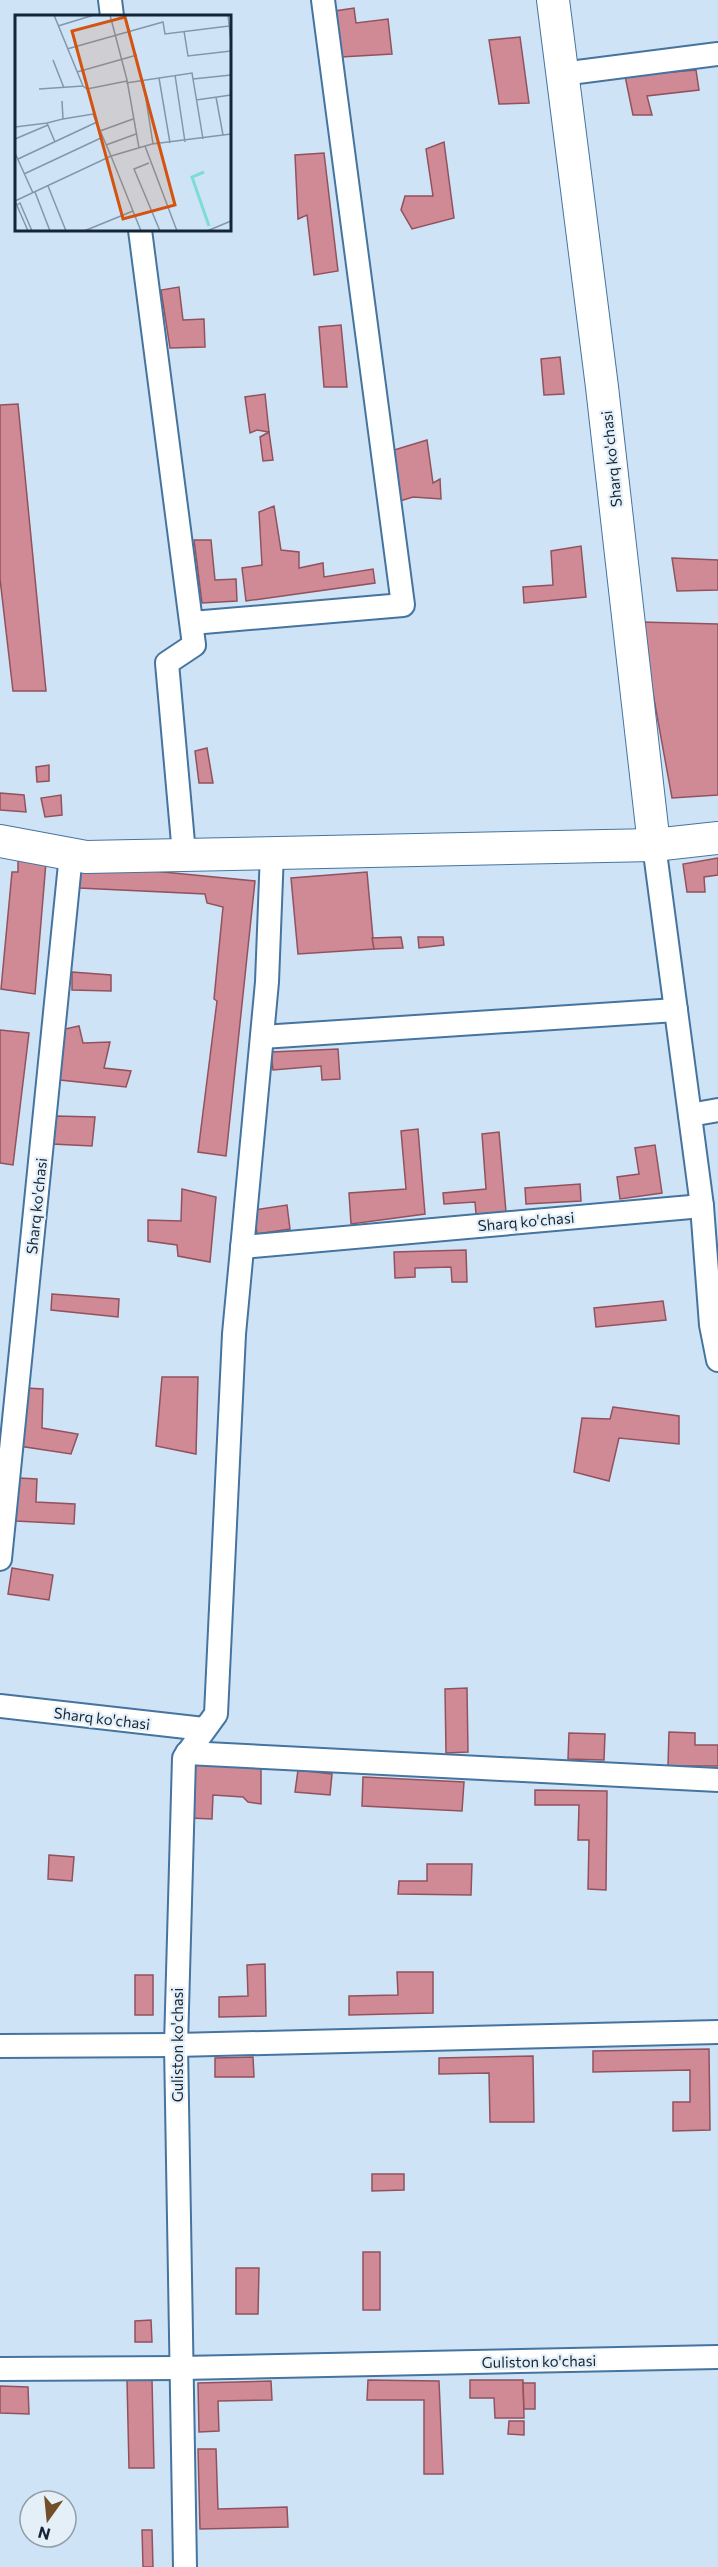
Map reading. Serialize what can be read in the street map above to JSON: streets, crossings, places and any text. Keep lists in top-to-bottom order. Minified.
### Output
{"streets":{"main road":["Sharq ko'chasi"],"street":["Guliston ko'chasi"]},"crossings":[["Sharq ko'chasi","Guliston ko'chasi"]],"north":"bottom"}
